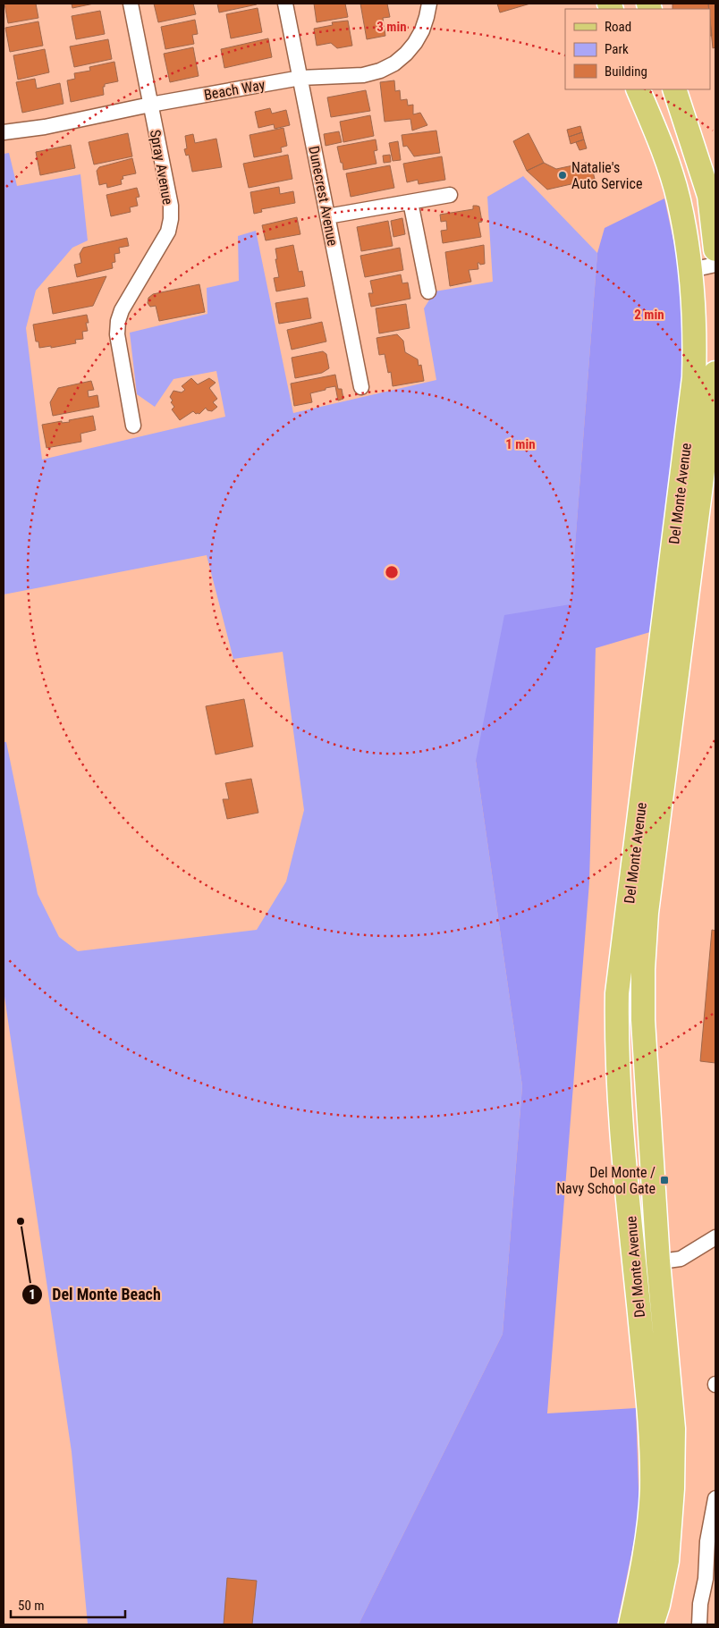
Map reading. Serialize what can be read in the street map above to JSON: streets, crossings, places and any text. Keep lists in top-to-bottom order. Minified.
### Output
{"streets":{"main road":["Del Monte Avenue"],"street":["Beach Way","Spray Avenue","Dunecrest Avenue"]},"crossings":[["Beach Way","Spray Avenue"],["Beach Way","Dunecrest Avenue"]],"places":{"other":["Natalie's Auto Service","Del Monte Beach"],"transit":["Del Monte / Navy School Gate"]},"legend":["Road","Park","Building"],"scale_bar":"50 m","rings":["3 min","2 min","1 min"]}
